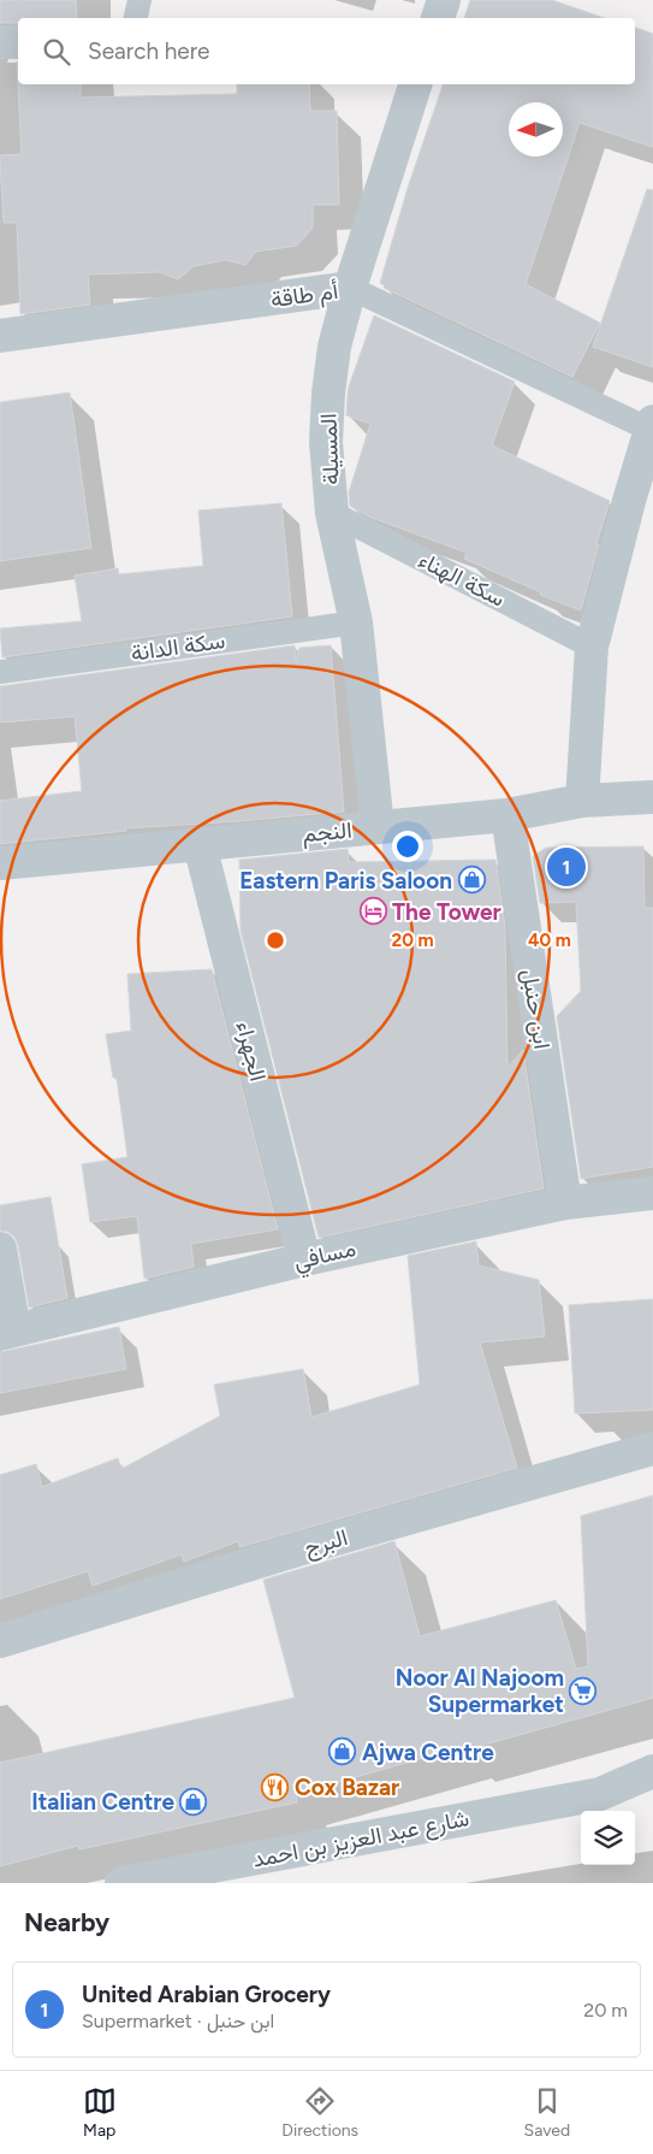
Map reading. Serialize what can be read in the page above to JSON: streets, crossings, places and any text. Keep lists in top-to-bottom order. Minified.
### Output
{"streets":{"street":["أم طاقة","المسيلة","النجم","ابن حنبل","الجهراء","مسافي","البرج","شارع عبد العزيز بن احمد"],"lane":["سكة الهناء","سكة الدانة"]},"crossings":[["أم طاقة","المسيلة"],["المسيلة","سكة الهناء"],["المسيلة","سكة الدانة"],["المسيلة","النجم"],["النجم","ابن حنبل"],["النجم","الجهراء"],["ابن حنبل","مسافي"],["الجهراء","مسافي"]],"places":{"shop":["Eastern Paris Saloon","Ajwa Centre","Italian Centre"],"hotel":["The Tower"],"supermarket":["Noor Al Najoom Supermarket"],"restaurant":["Cox Bazar"]},"north":"left","page":{"search":"Search here","pins":"1","heading":"Nearby","list":[{"mark":"1","name":"United Arabian Grocery","note":"Supermarket · ابن حنبل","value":"20 m"}],"nav":["Map","Directions","Saved"]},"rings":["20 m","40 m"]}
